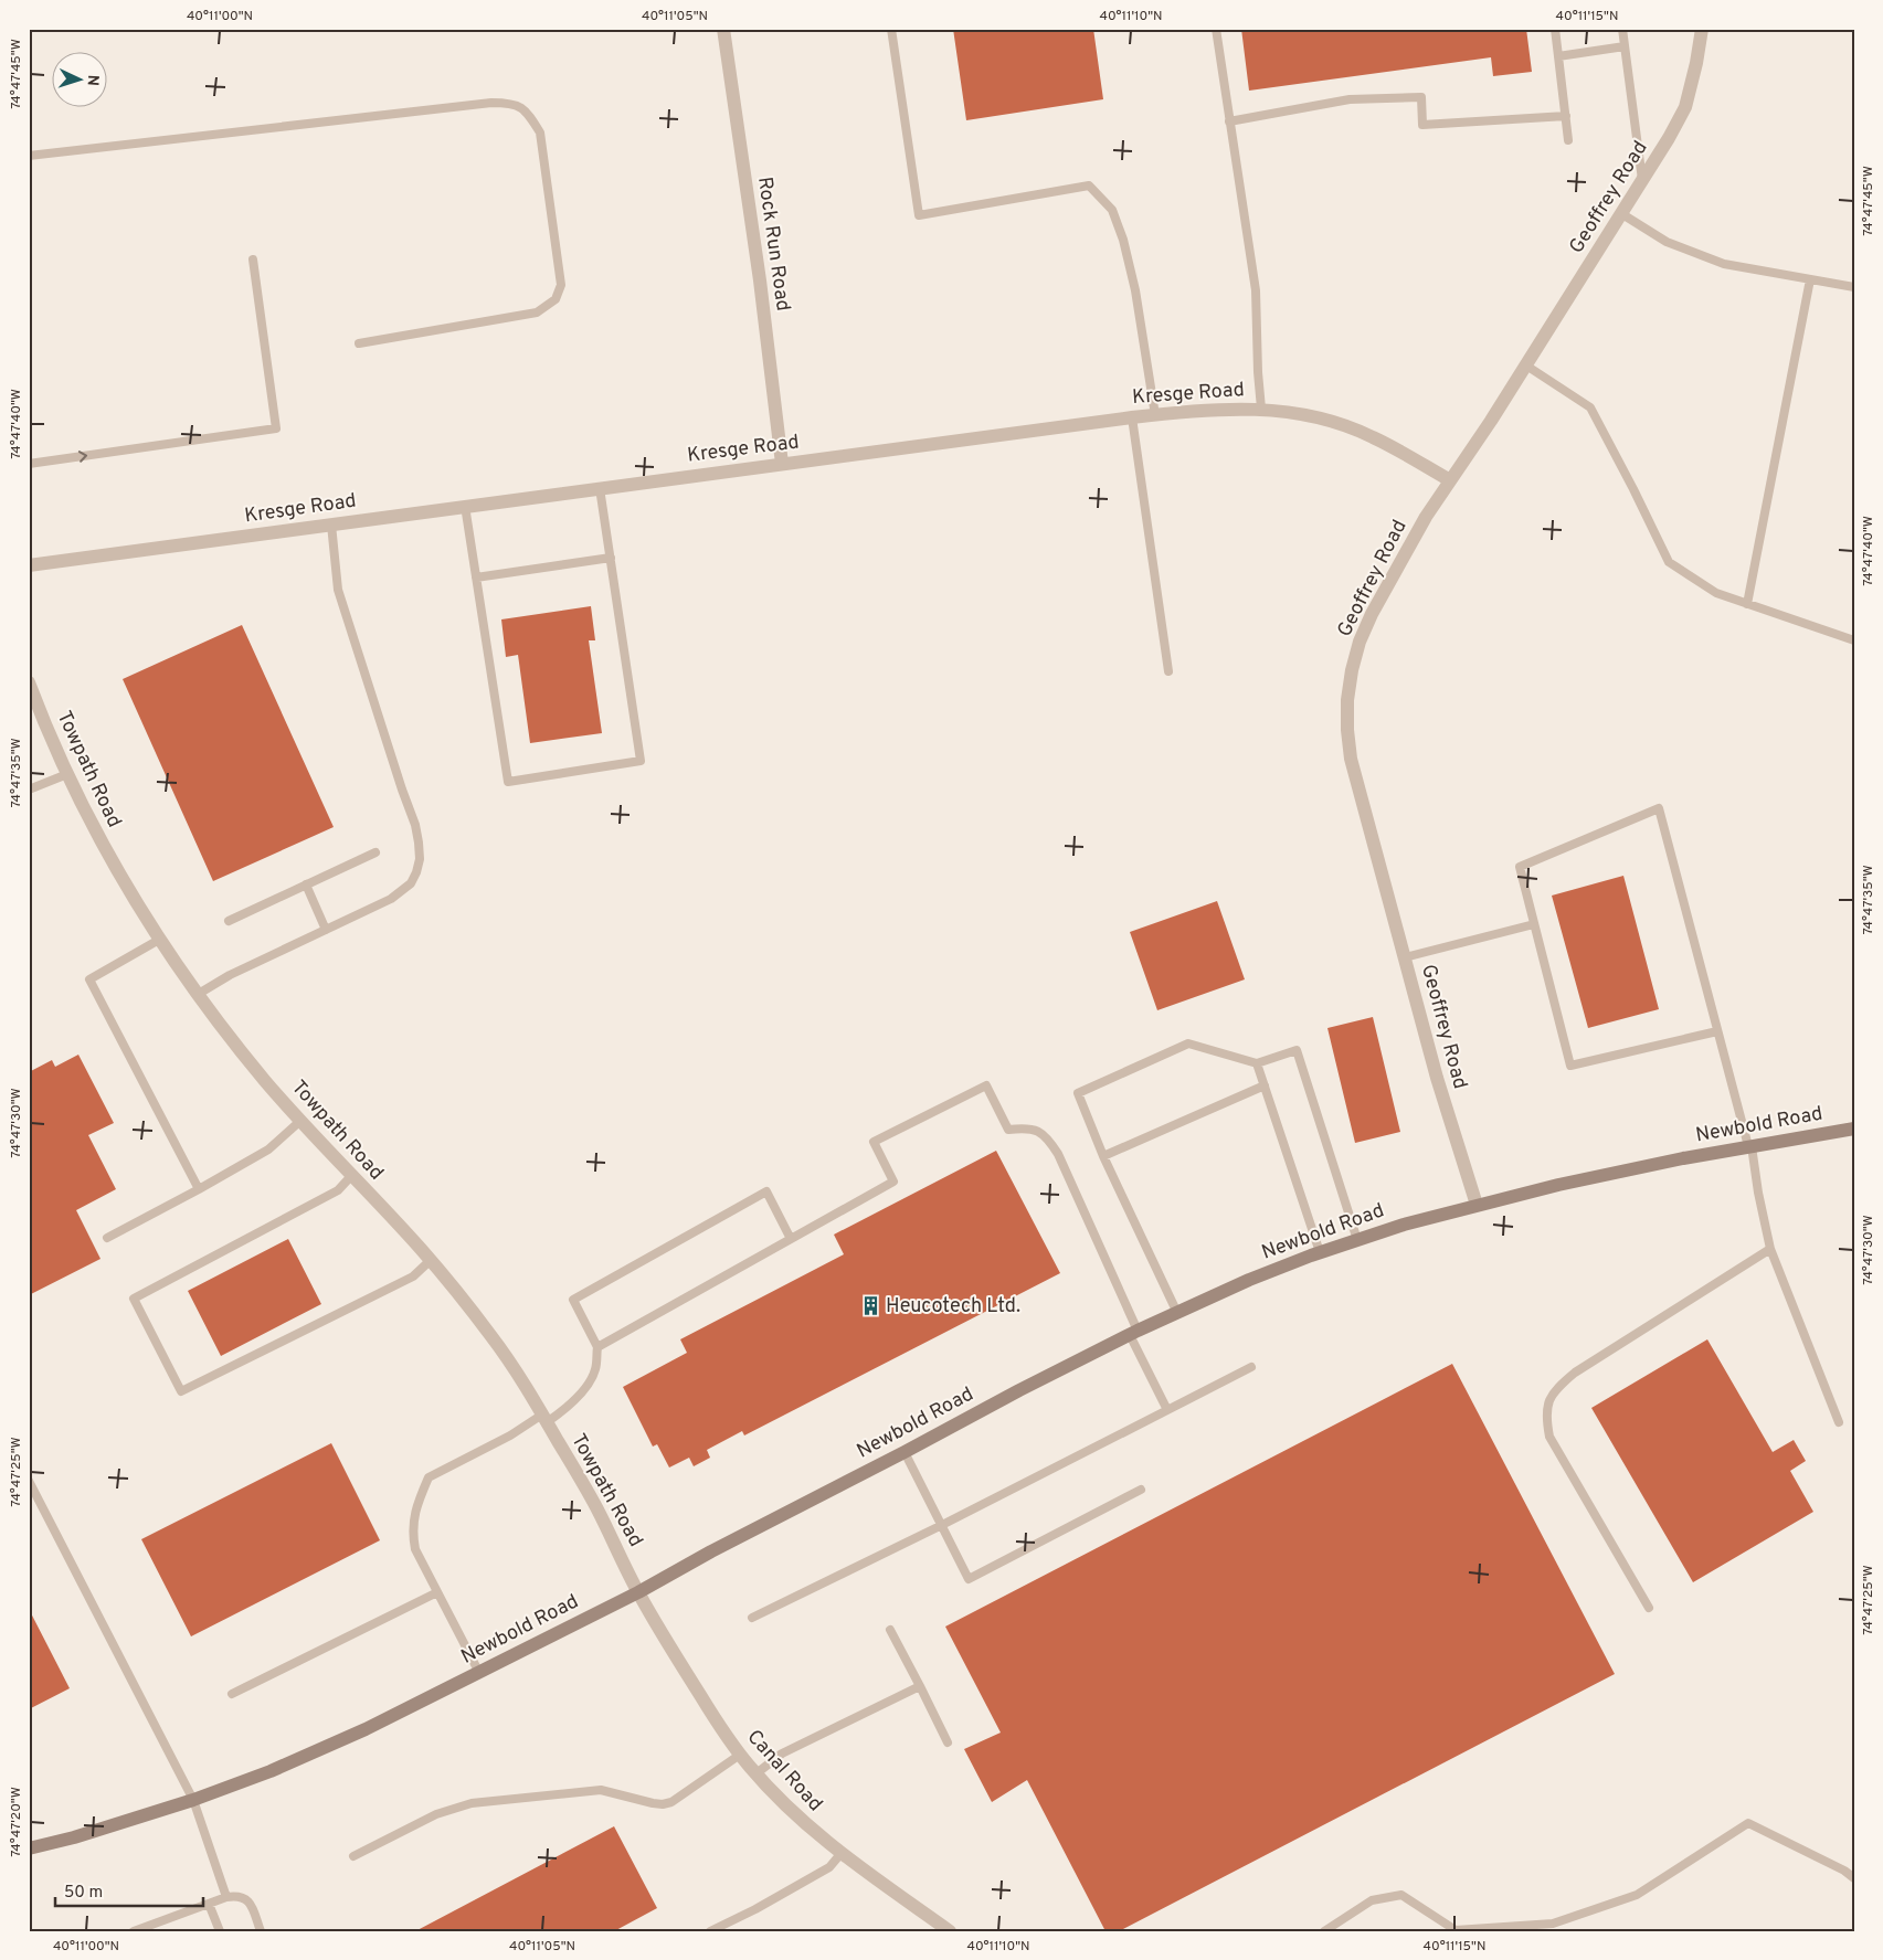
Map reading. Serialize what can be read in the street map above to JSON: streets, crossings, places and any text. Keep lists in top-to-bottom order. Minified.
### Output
{"streets":{"main road":["Newbold Road"],"street":["Geoffrey Road","Rock Run Road","Kresge Road","Towpath Road","Canal Road"]},"crossings":[["Geoffrey Road","Kresge Road"],["Geoffrey Road","Newbold Road"],["Rock Run Road","Kresge Road"],["Towpath Road","Newbold Road"],["Towpath Road","Canal Road"],["Newbold Road","Canal Road"]],"places":{"building":["Heucotech Ltd."]},"scale_bar":"50 m","north":"right","coordinates":["40°11'00\"N","40°11'05\"N","40°11'10\"N","40°11'15\"N","74°47'45\"W","74°47'40\"W","74°47'35\"W","74°47'30\"W","74°47'25\"W","74°47'20\"W"]}
